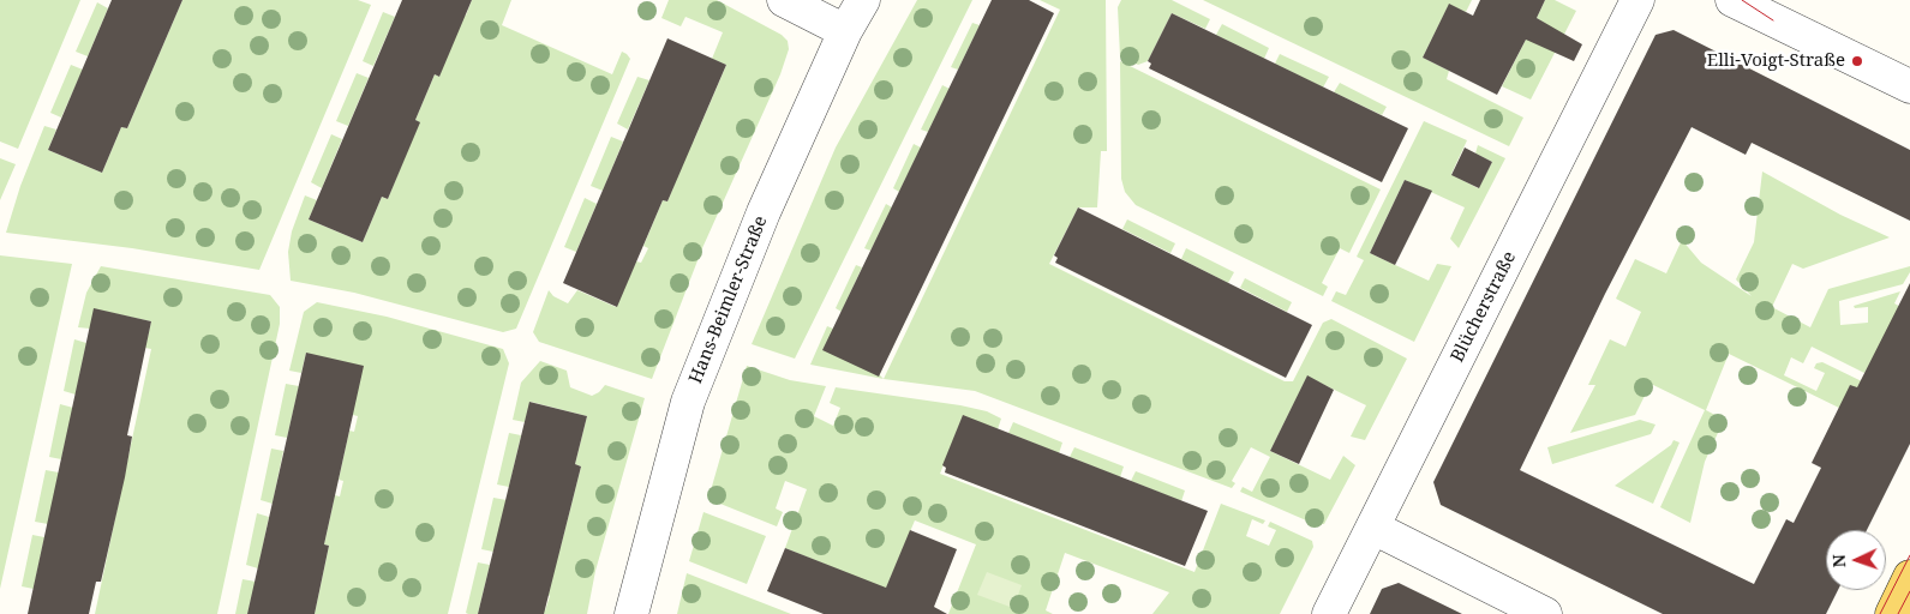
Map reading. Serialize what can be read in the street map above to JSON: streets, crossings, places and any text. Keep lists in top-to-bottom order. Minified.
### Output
{"streets":{"street":["Hans-Beimler-Straße","Blücherstraße"]},"places":["Elli-Voigt-Straße"],"north":"left"}
